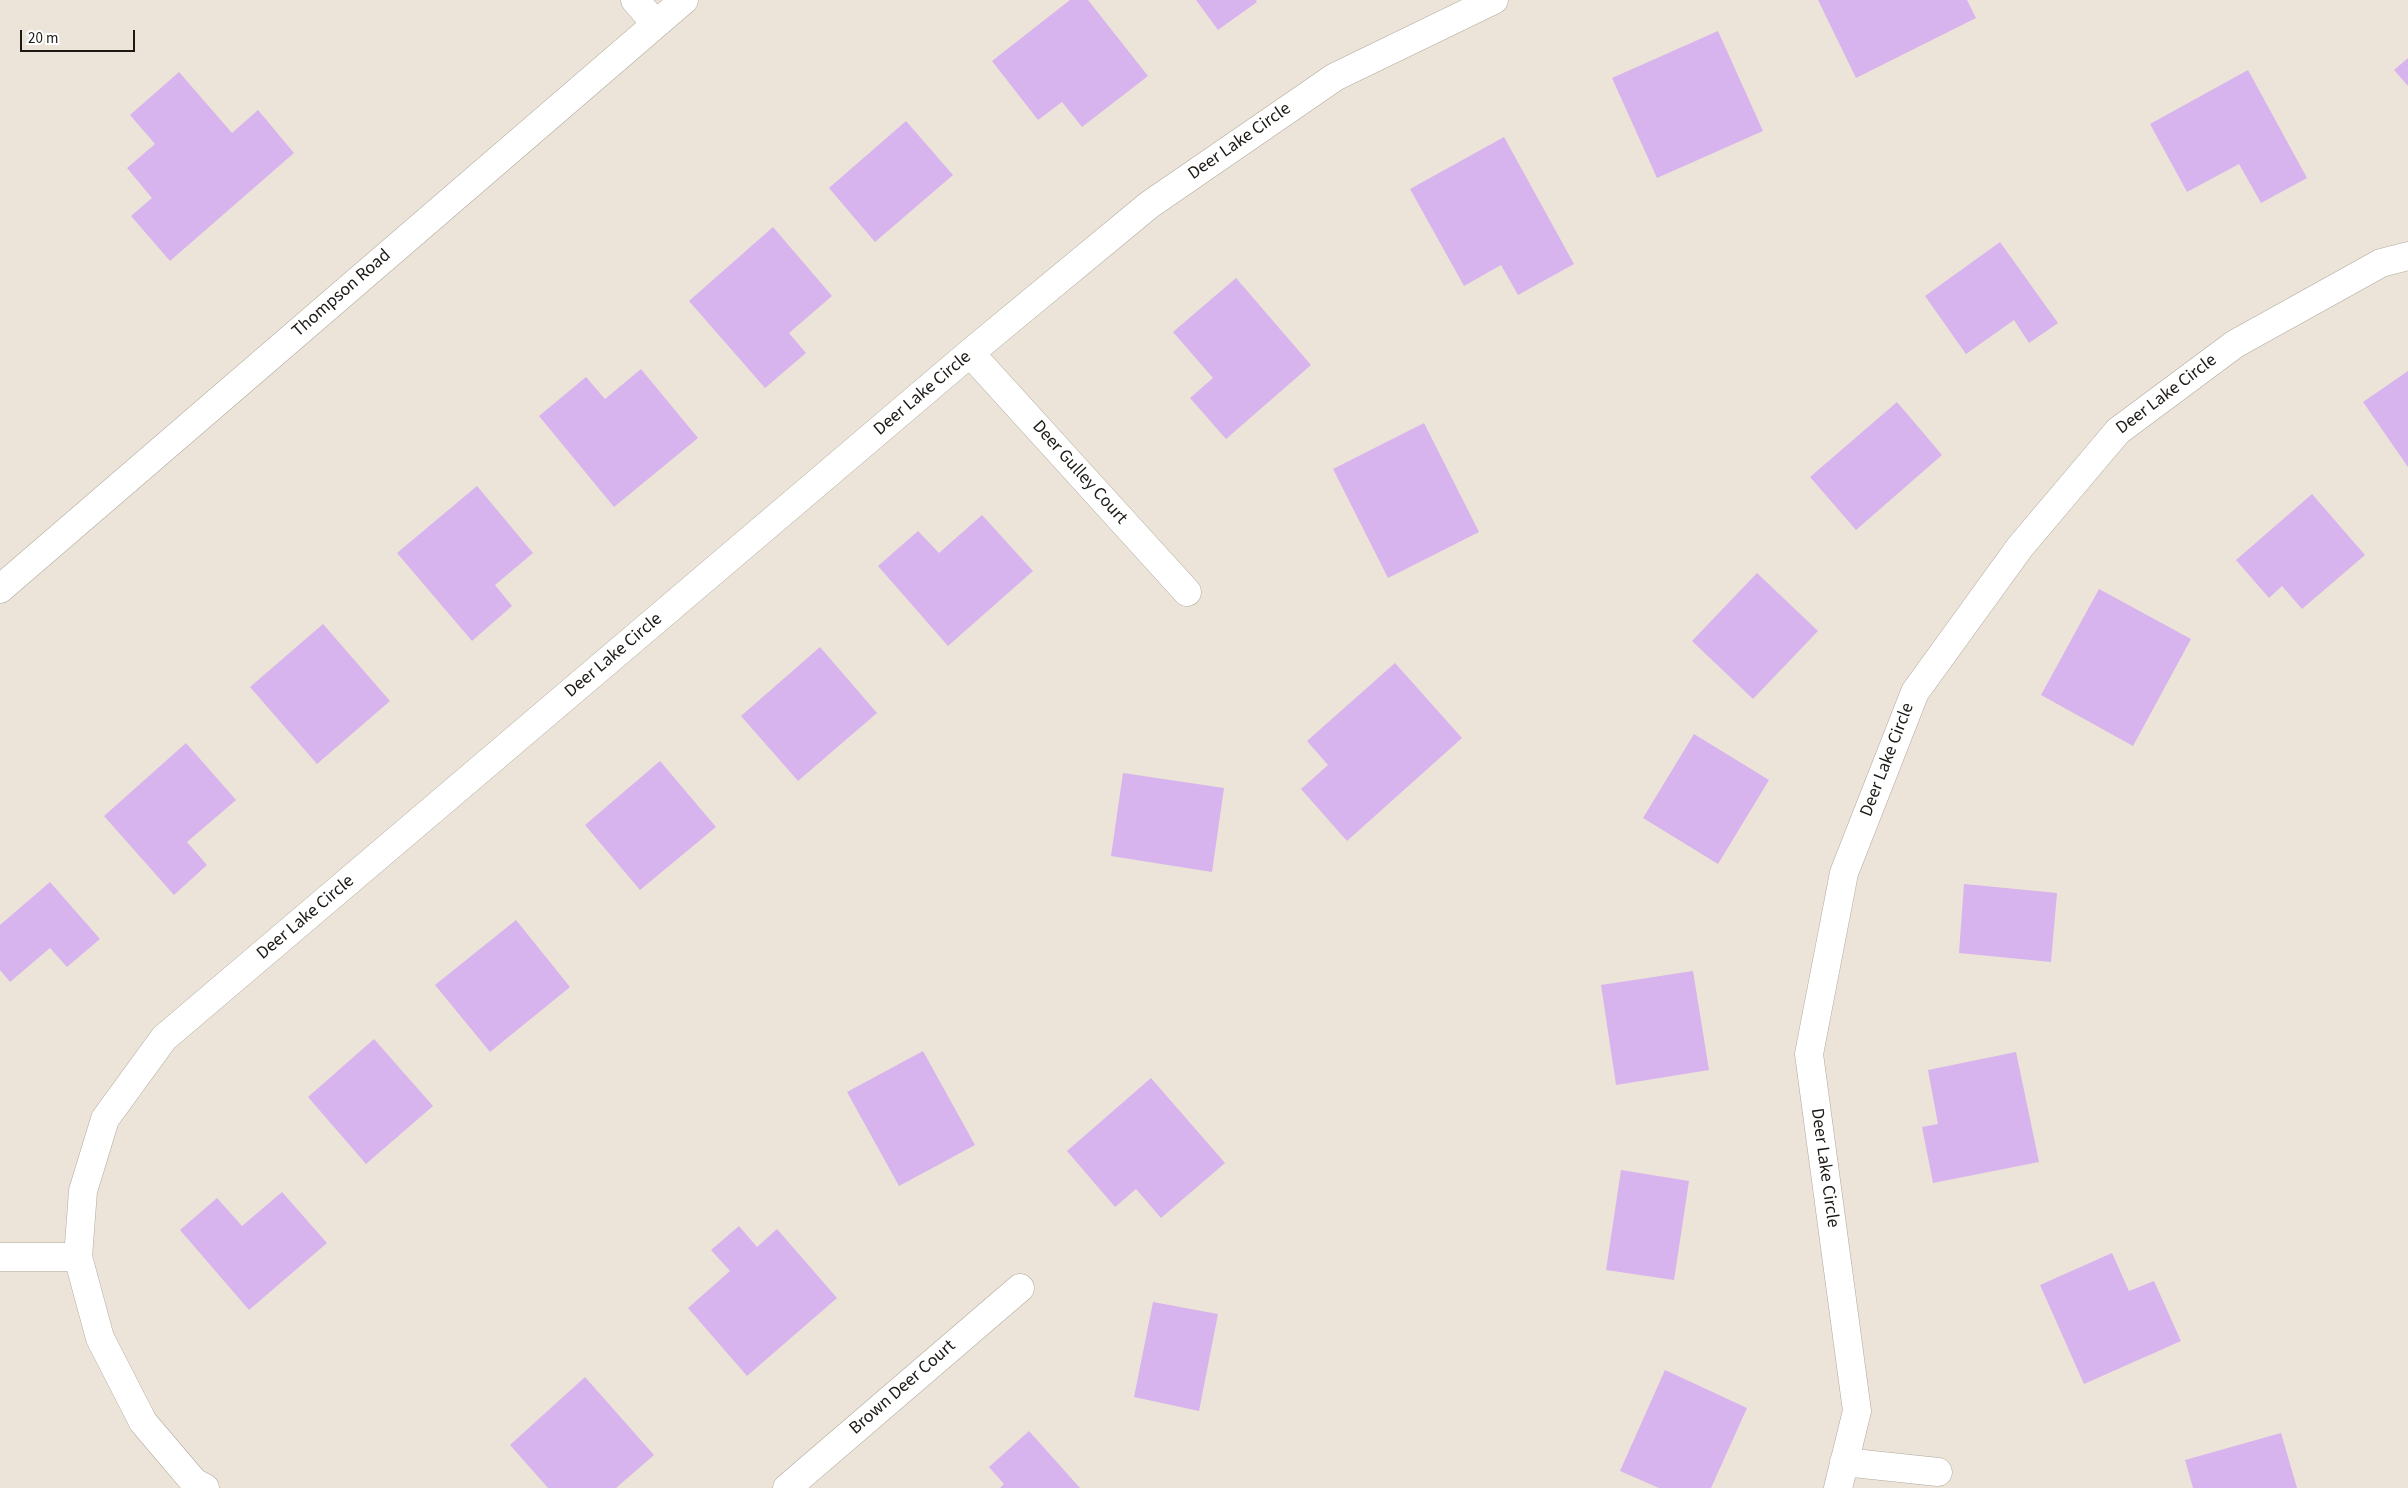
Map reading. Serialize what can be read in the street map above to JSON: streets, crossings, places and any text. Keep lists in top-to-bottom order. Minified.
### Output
{"streets":{"street":["Deer Lake Circle","Thompson Road","Deer Gulley Court","Brown Deer Court"]},"crossings":[["Deer Lake Circle","Deer Gulley Court"]],"scale_bar":"20 m"}
